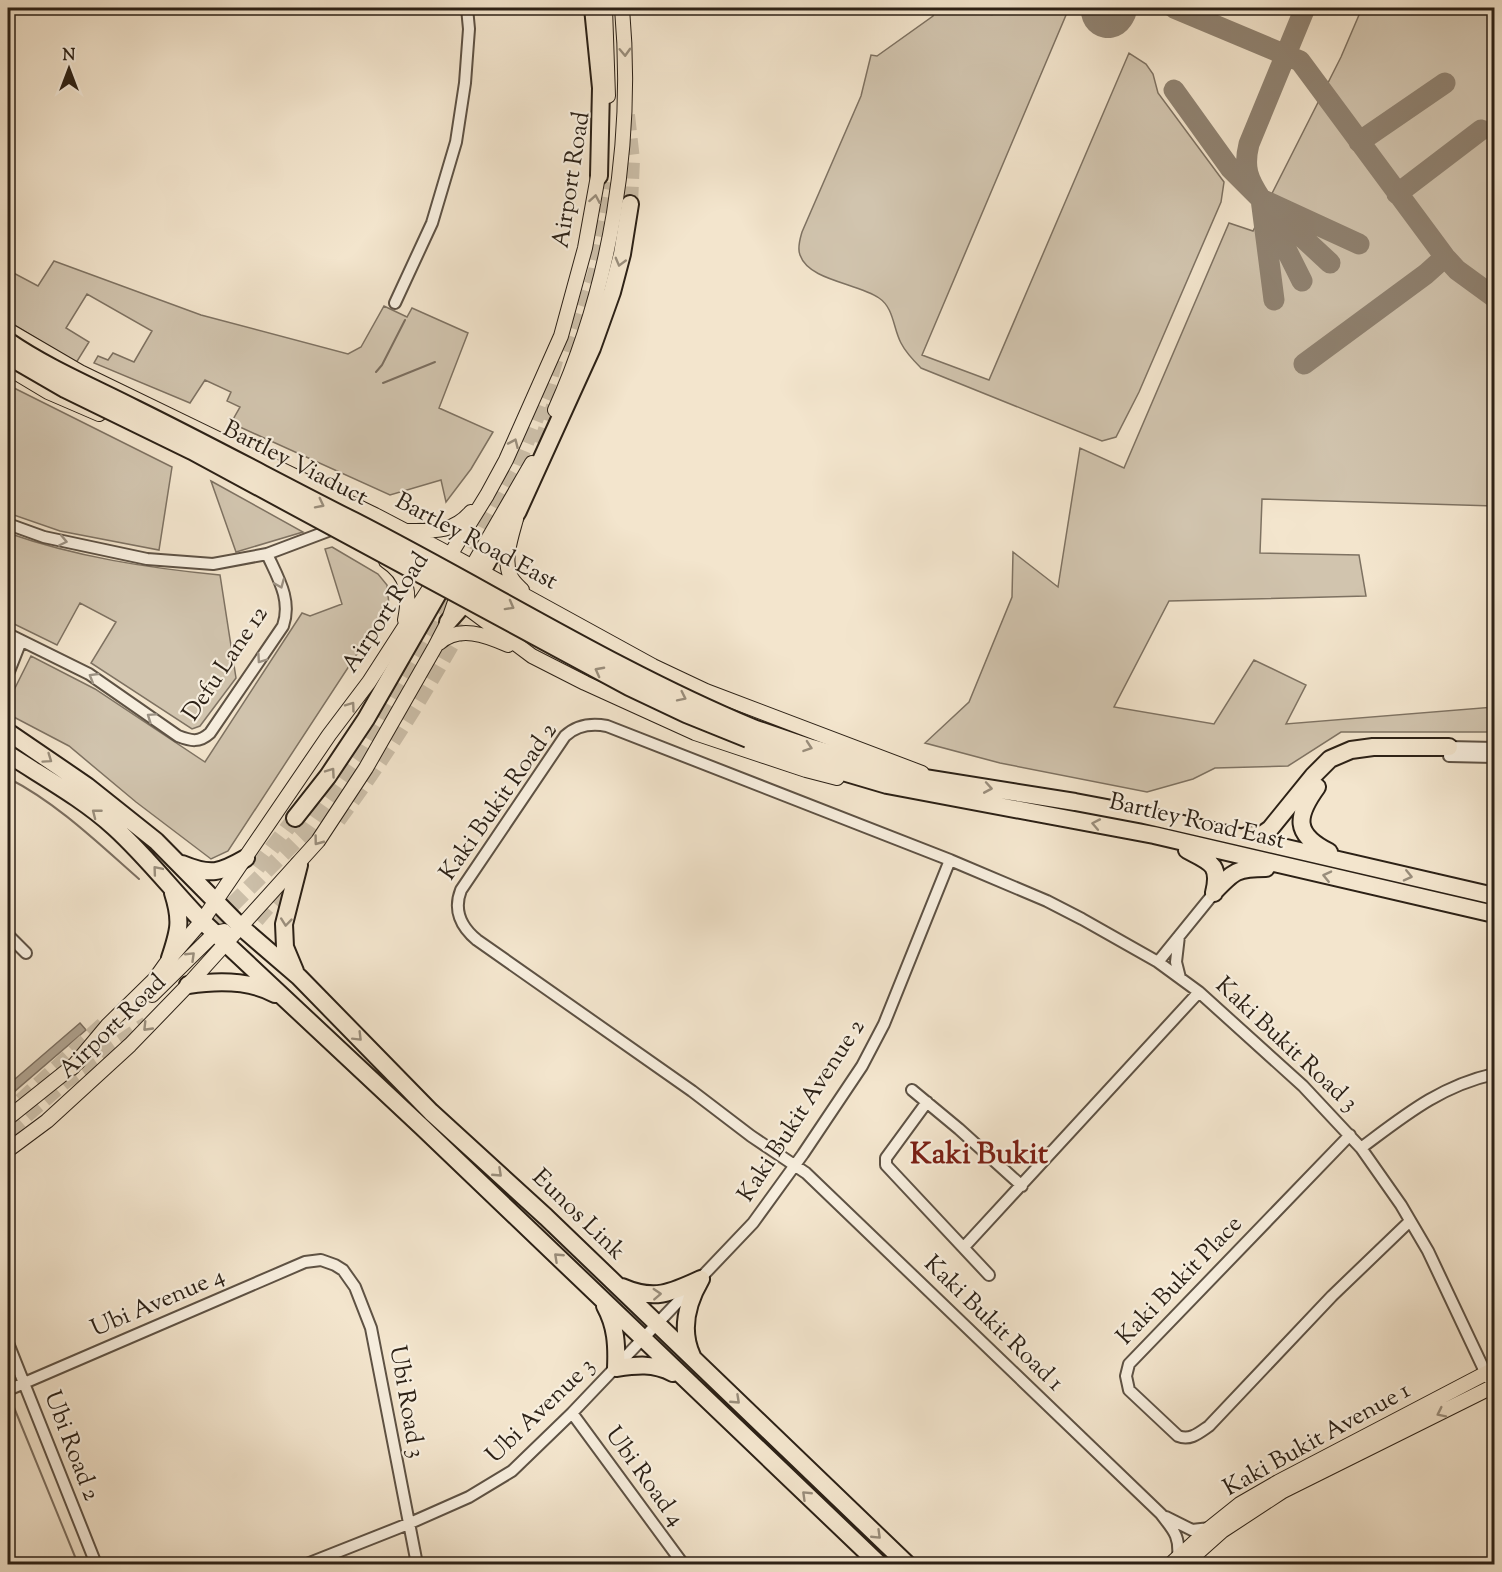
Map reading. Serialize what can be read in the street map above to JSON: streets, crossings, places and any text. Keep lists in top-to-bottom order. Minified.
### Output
{"streets":{"highway":["Bartley Viaduct","Bartley Road East","Eunos Link"],"main road":["Airport Road","Kaki Bukit Avenue 1"],"street":["Defu Lane 12","Kaki Bukit Road 2","Kaki Bukit Road 3","Kaki Bukit Avenue 2","Kaki Bukit Place","Ubi Avenue 4","Kaki Bukit Road 1","Ubi Road 3","Ubi Avenue 3","Ubi Road 2","Ubi Road 4"]},"crossings":[["Airport Road","Bartley Road East"],["Airport Road","Eunos Link"],["Bartley Viaduct","Bartley Road East"],["Kaki Bukit Road 2","Kaki Bukit Road 3"],["Kaki Bukit Road 2","Kaki Bukit Avenue 2"],["Kaki Bukit Road 2","Kaki Bukit Road 1"],["Kaki Bukit Road 3","Kaki Bukit Avenue 2"],["Kaki Bukit Road 3","Kaki Bukit Place"],["Kaki Bukit Road 3","Kaki Bukit Avenue 1"],["Kaki Bukit Avenue 2","Eunos Link"],["Kaki Bukit Avenue 2","Kaki Bukit Road 1"],["Kaki Bukit Avenue 2","Ubi Avenue 3"],["Eunos Link","Ubi Avenue 3"],["Ubi Avenue 4","Ubi Road 3"],["Ubi Avenue 4","Ubi Road 2"],["Kaki Bukit Road 1","Kaki Bukit Avenue 1"],["Ubi Road 3","Ubi Avenue 3"],["Ubi Avenue 3","Ubi Road 4"]],"districts":["Kaki Bukit"],"north":"top"}
